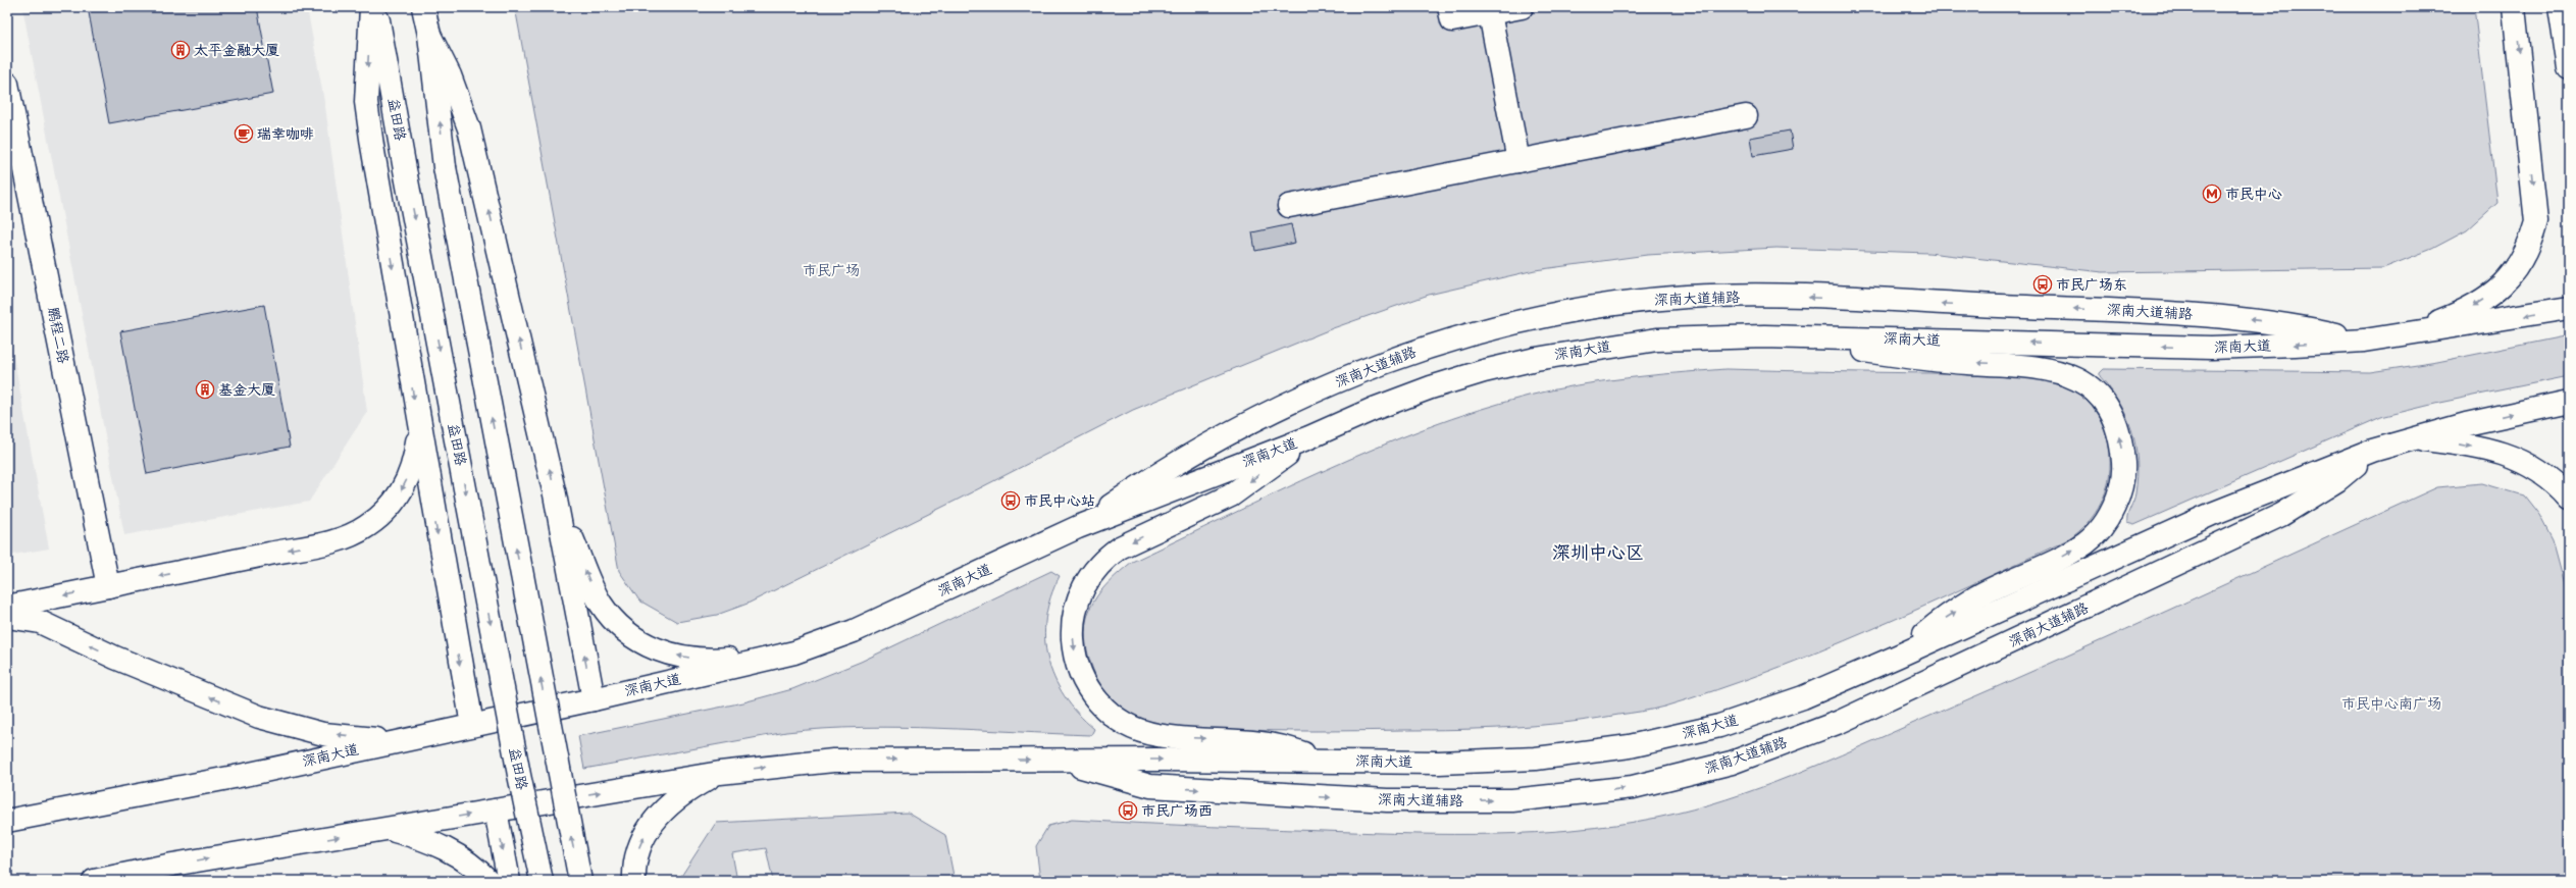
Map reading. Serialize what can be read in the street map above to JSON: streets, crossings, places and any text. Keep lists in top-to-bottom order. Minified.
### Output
{"streets":{"main road":["益田路","深南大道辅路","鹏程二路","深南大道"]},"crossings":[["深南大道辅路","深南大道"]],"districts":["深圳中心区"],"parks":["市民广场","市民中心南广场"],"places":{"building":["太平金融大厦","基金大厦"],"cafe":["瑞幸咖啡"],"metro station":["市民中心"],"bus stop":["市民广场东","市民中心站","市民广场西"]}}
